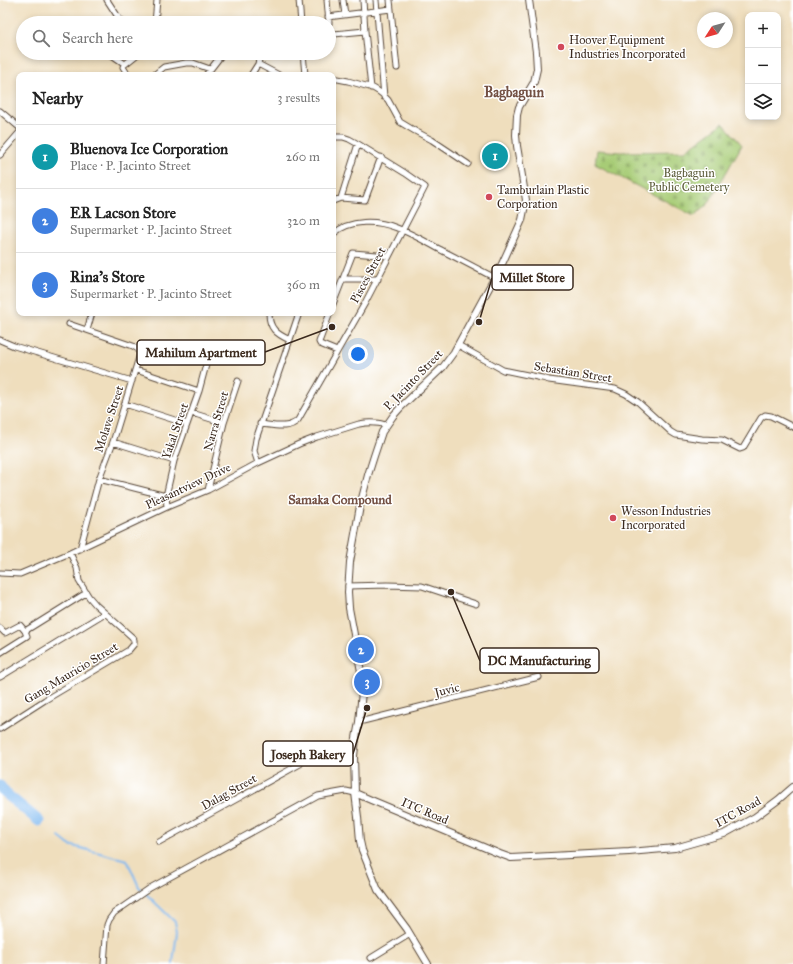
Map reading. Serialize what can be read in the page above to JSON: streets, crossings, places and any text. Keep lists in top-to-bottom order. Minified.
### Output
{"streets":{"street":["Pisces Street","Sebastian Street","P. Jacinto Street","Molave Street","Narra Street","Yakal Street","Pleasantview Drive","Gang Mauricio Street","Juvic","Dalag Street","ITC Road"]},"crossings":[["Sebastian Street","P. Jacinto Street"],["P. Jacinto Street","Pleasantview Drive"],["P. Jacinto Street","Juvic"],["P. Jacinto Street","Dalag Street"],["P. Jacinto Street","ITC Road"],["Molave Street","Pleasantview Drive"],["Narra Street","Pleasantview Drive"],["Yakal Street","Pleasantview Drive"],["Pleasantview Drive","Gang Mauricio Street"]],"districts":["Bagbaguin","Samaka Compound"],"parks":["Bagbaguin Public Cemetery"],"places":["Hoover Equipment Industries Incorporated","Tamburlain Plastic Corporation","Millet Store","Mahilum Apartment","Wesson Industries Incorporated","DC Manufacturing","Joseph Bakery"],"north":"bottom left","page":{"map_buttons":["+","−"],"search":"Search here","heading":["Nearby","3 results"],"list":[{"mark":"1","name":"Bluenova Ice Corporation","note":"Place · P. Jacinto Street","value":"260 m"},{"mark":"2","name":"ER Lacson Store","note":"Supermarket · P. Jacinto Street","value":"320 m"},{"mark":"3","name":"Rina's Store","note":"Supermarket · P. Jacinto Street","value":"360 m"}],"pins":["1","2","3"]}}
